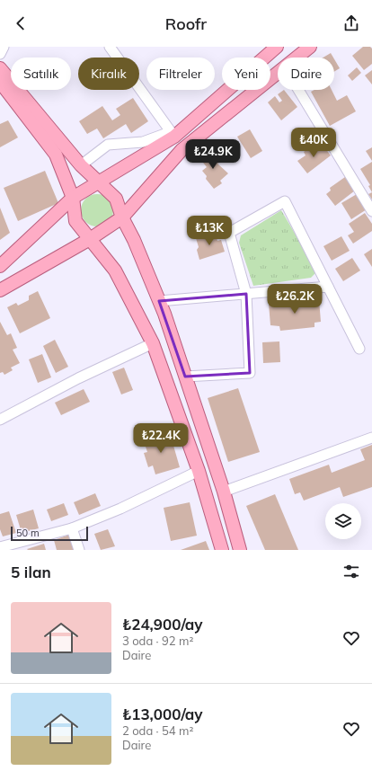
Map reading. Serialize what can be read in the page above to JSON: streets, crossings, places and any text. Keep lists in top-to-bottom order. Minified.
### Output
{"scale_bar":"50 m","page":{"header":"Roofr","chip":["Satılık","Kiralık","Filtreler","Yeni","Daire"],"price":["₺40K","₺24.9K","₺13K","₺26.2K","₺22.4K"],"scale":"50 m","heading":"5 ilan","list":[{"name":"₺24,900/ay","note":"3 oda · 92 m² · Daire"},{"name":"₺13,000/ay","note":"2 oda · 54 m² · Daire"}]}}
